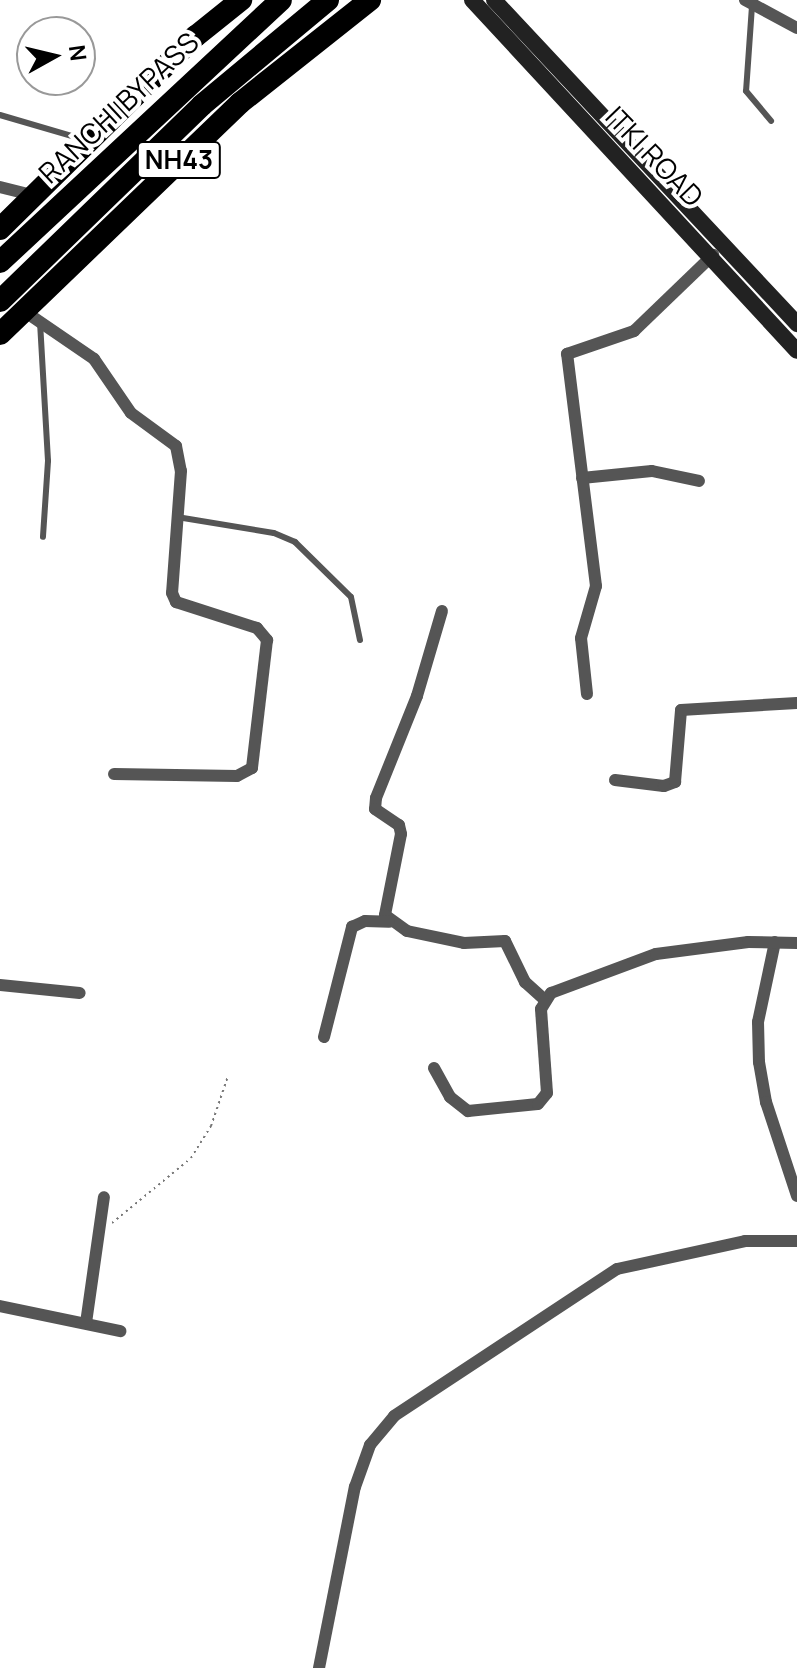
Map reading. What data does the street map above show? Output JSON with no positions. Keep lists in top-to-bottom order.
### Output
{
  "streets": {
    "highway": ["RANCHI BYPASS", "NH43"],
    "main road": ["ITKI ROAD"]
  },
  "north": "right"
}
